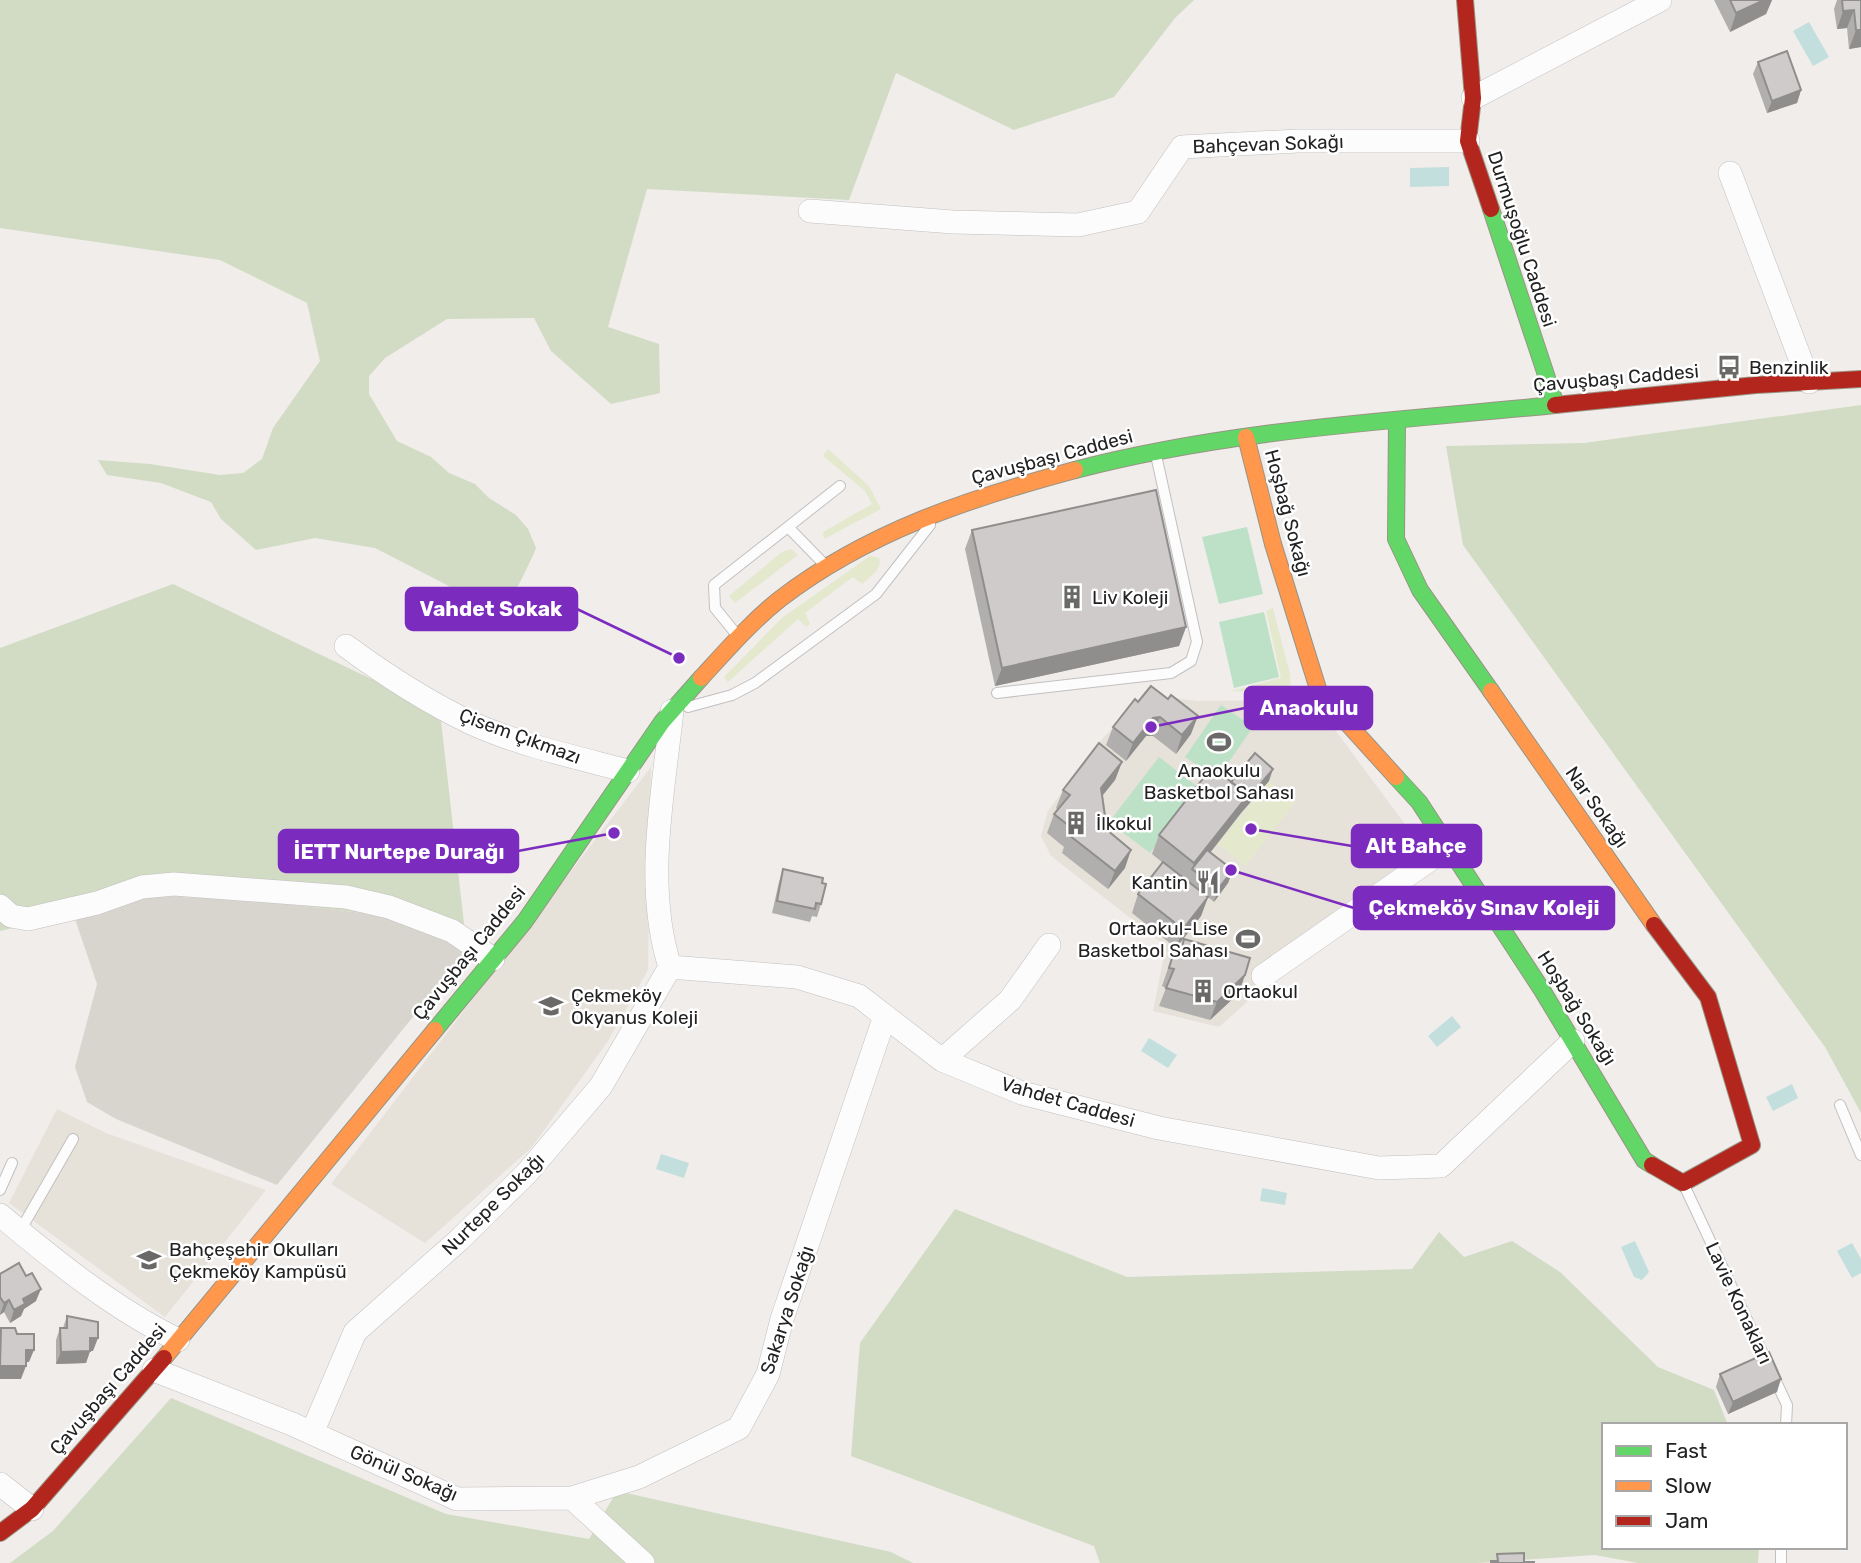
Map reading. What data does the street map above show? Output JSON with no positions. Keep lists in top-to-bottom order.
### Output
{
  "streets": {
    "main road": [
      "Durmuşoğlu Caddesi",
      "Çavuşbaşı Caddesi",
      "Hoşbağ Sokağı",
      "Nar Sokağı"
    ],
    "street": [
      "Bahçevan Sokağı",
      "Çisem Çıkmazı",
      "Vahdet Caddesi",
      "Nurtepe Sokağı",
      "Sakarya Sokağı",
      "Gönül Sokağı"
    ],
    "lane": ["Lavie Konakları"]
  },
  "crossings": [
    ["Bahçevan Sokağı", "Durmuşoğlu Caddesi"],
    ["Durmuşoğlu Caddesi", "Çavuşbaşı Caddesi"],
    ["Çavuşbaşı Caddesi", "Hoşbağ Sokağı"],
    ["Çavuşbaşı Caddesi", "Çisem Çıkmazı"],
    ["Çavuşbaşı Caddesi", "Nar Sokağı"],
    ["Çavuşbaşı Caddesi", "Gönül Sokağı"],
    ["Hoşbağ Sokağı", "Nar Sokağı"],
    ["Hoşbağ Sokağı", "Vahdet Caddesi"],
    ["Hoşbağ Sokağı", "Lavie Konakları"],
    ["Nar Sokağı", "Lavie Konakları"],
    ["Vahdet Caddesi", "Nurtepe Sokağı"],
    ["Vahdet Caddesi", "Sakarya Sokağı"],
    ["Nurtepe Sokağı", "Gönül Sokağı"],
    ["Sakarya Sokağı", "Gönül Sokağı"]
  ],
  "places": {
    "bus stop": ["Benzinlik"],
    "building": ["Liv Koleji", "İlkokul", "Ortaokul"],
    "other": [
      "Vahdet Sokak",
      "Anaokulu",
      "Alt Bahçe",
      "İETT Nurtepe Durağı",
      "Çekmeköy Sınav Koleji"
    ],
    "sports": ["Anaokulu Basketbol Sahası", "Ortaokul-Lise Basketbol Sahası"],
    "restaurant": ["Kantin"],
    "school or university": ["Çekmeköy Okyanus Koleji", "Bahçeşehir Okulları Çekmeköy Kampüsü"]
  },
  "legend": ["Fast", "Slow", "Jam"]
}
